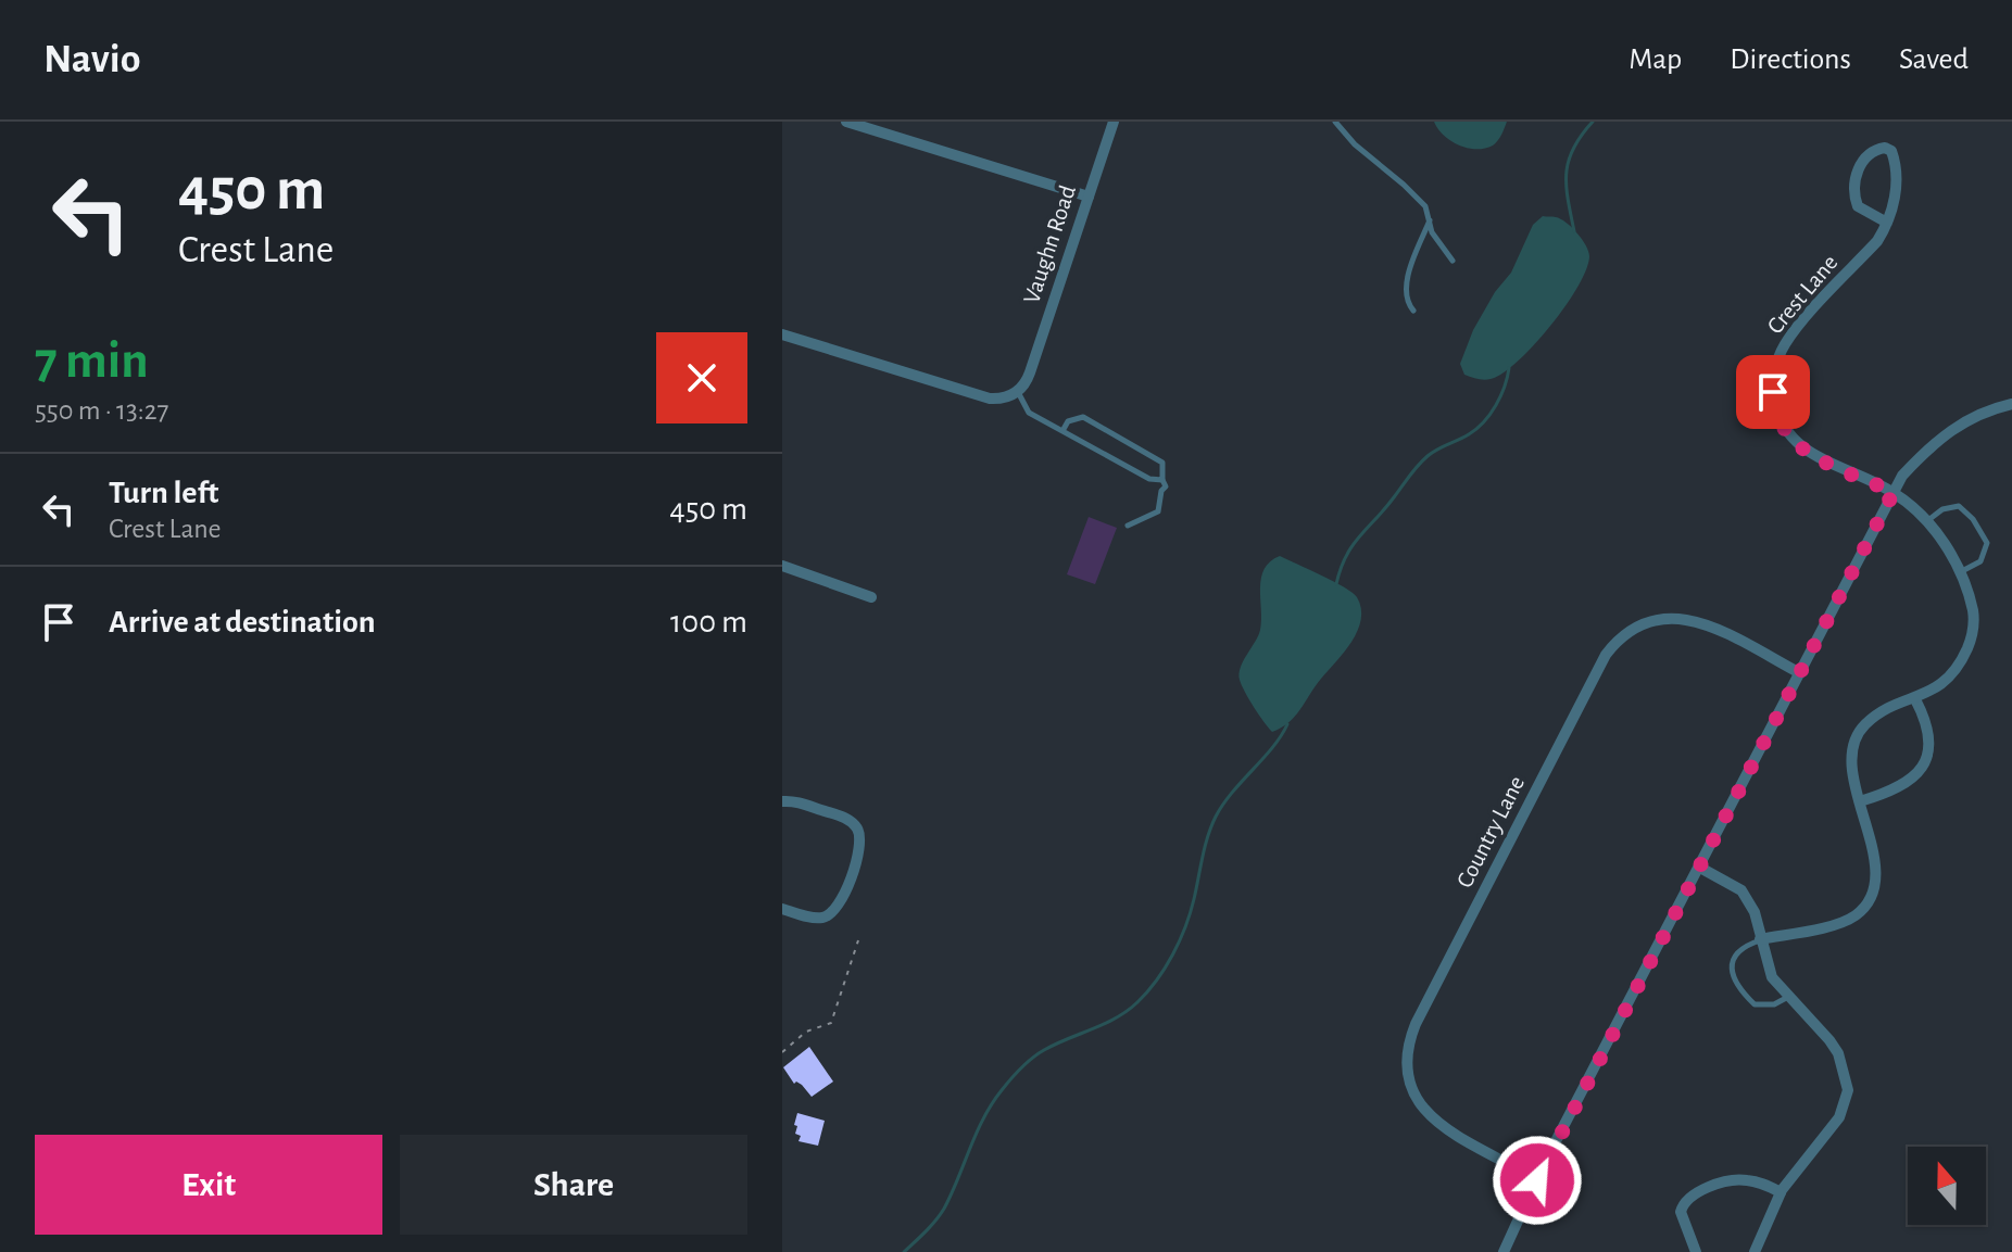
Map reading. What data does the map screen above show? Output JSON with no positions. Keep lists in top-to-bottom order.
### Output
{
  "streets": {
    "street": ["Vaughn Road", "Crest Lane", "Country Lane"]
  },
  "north": "top",
  "page": {
    "header": "Navio",
    "nav": ["Map", "Directions", "Saved"],
    "turn": ["450 m", "Crest Lane"],
    "heading": ["7 min", "550 m · 13:27"],
    "list": [
      {
        "name": "Turn left",
        "note": "Crest Lane",
        "value": "450 m"
      },
      {
        "name": "Arrive at destination",
        "value": "100 m"
      }
    ],
    "buttons": ["Exit", "Share"]
  }
}
